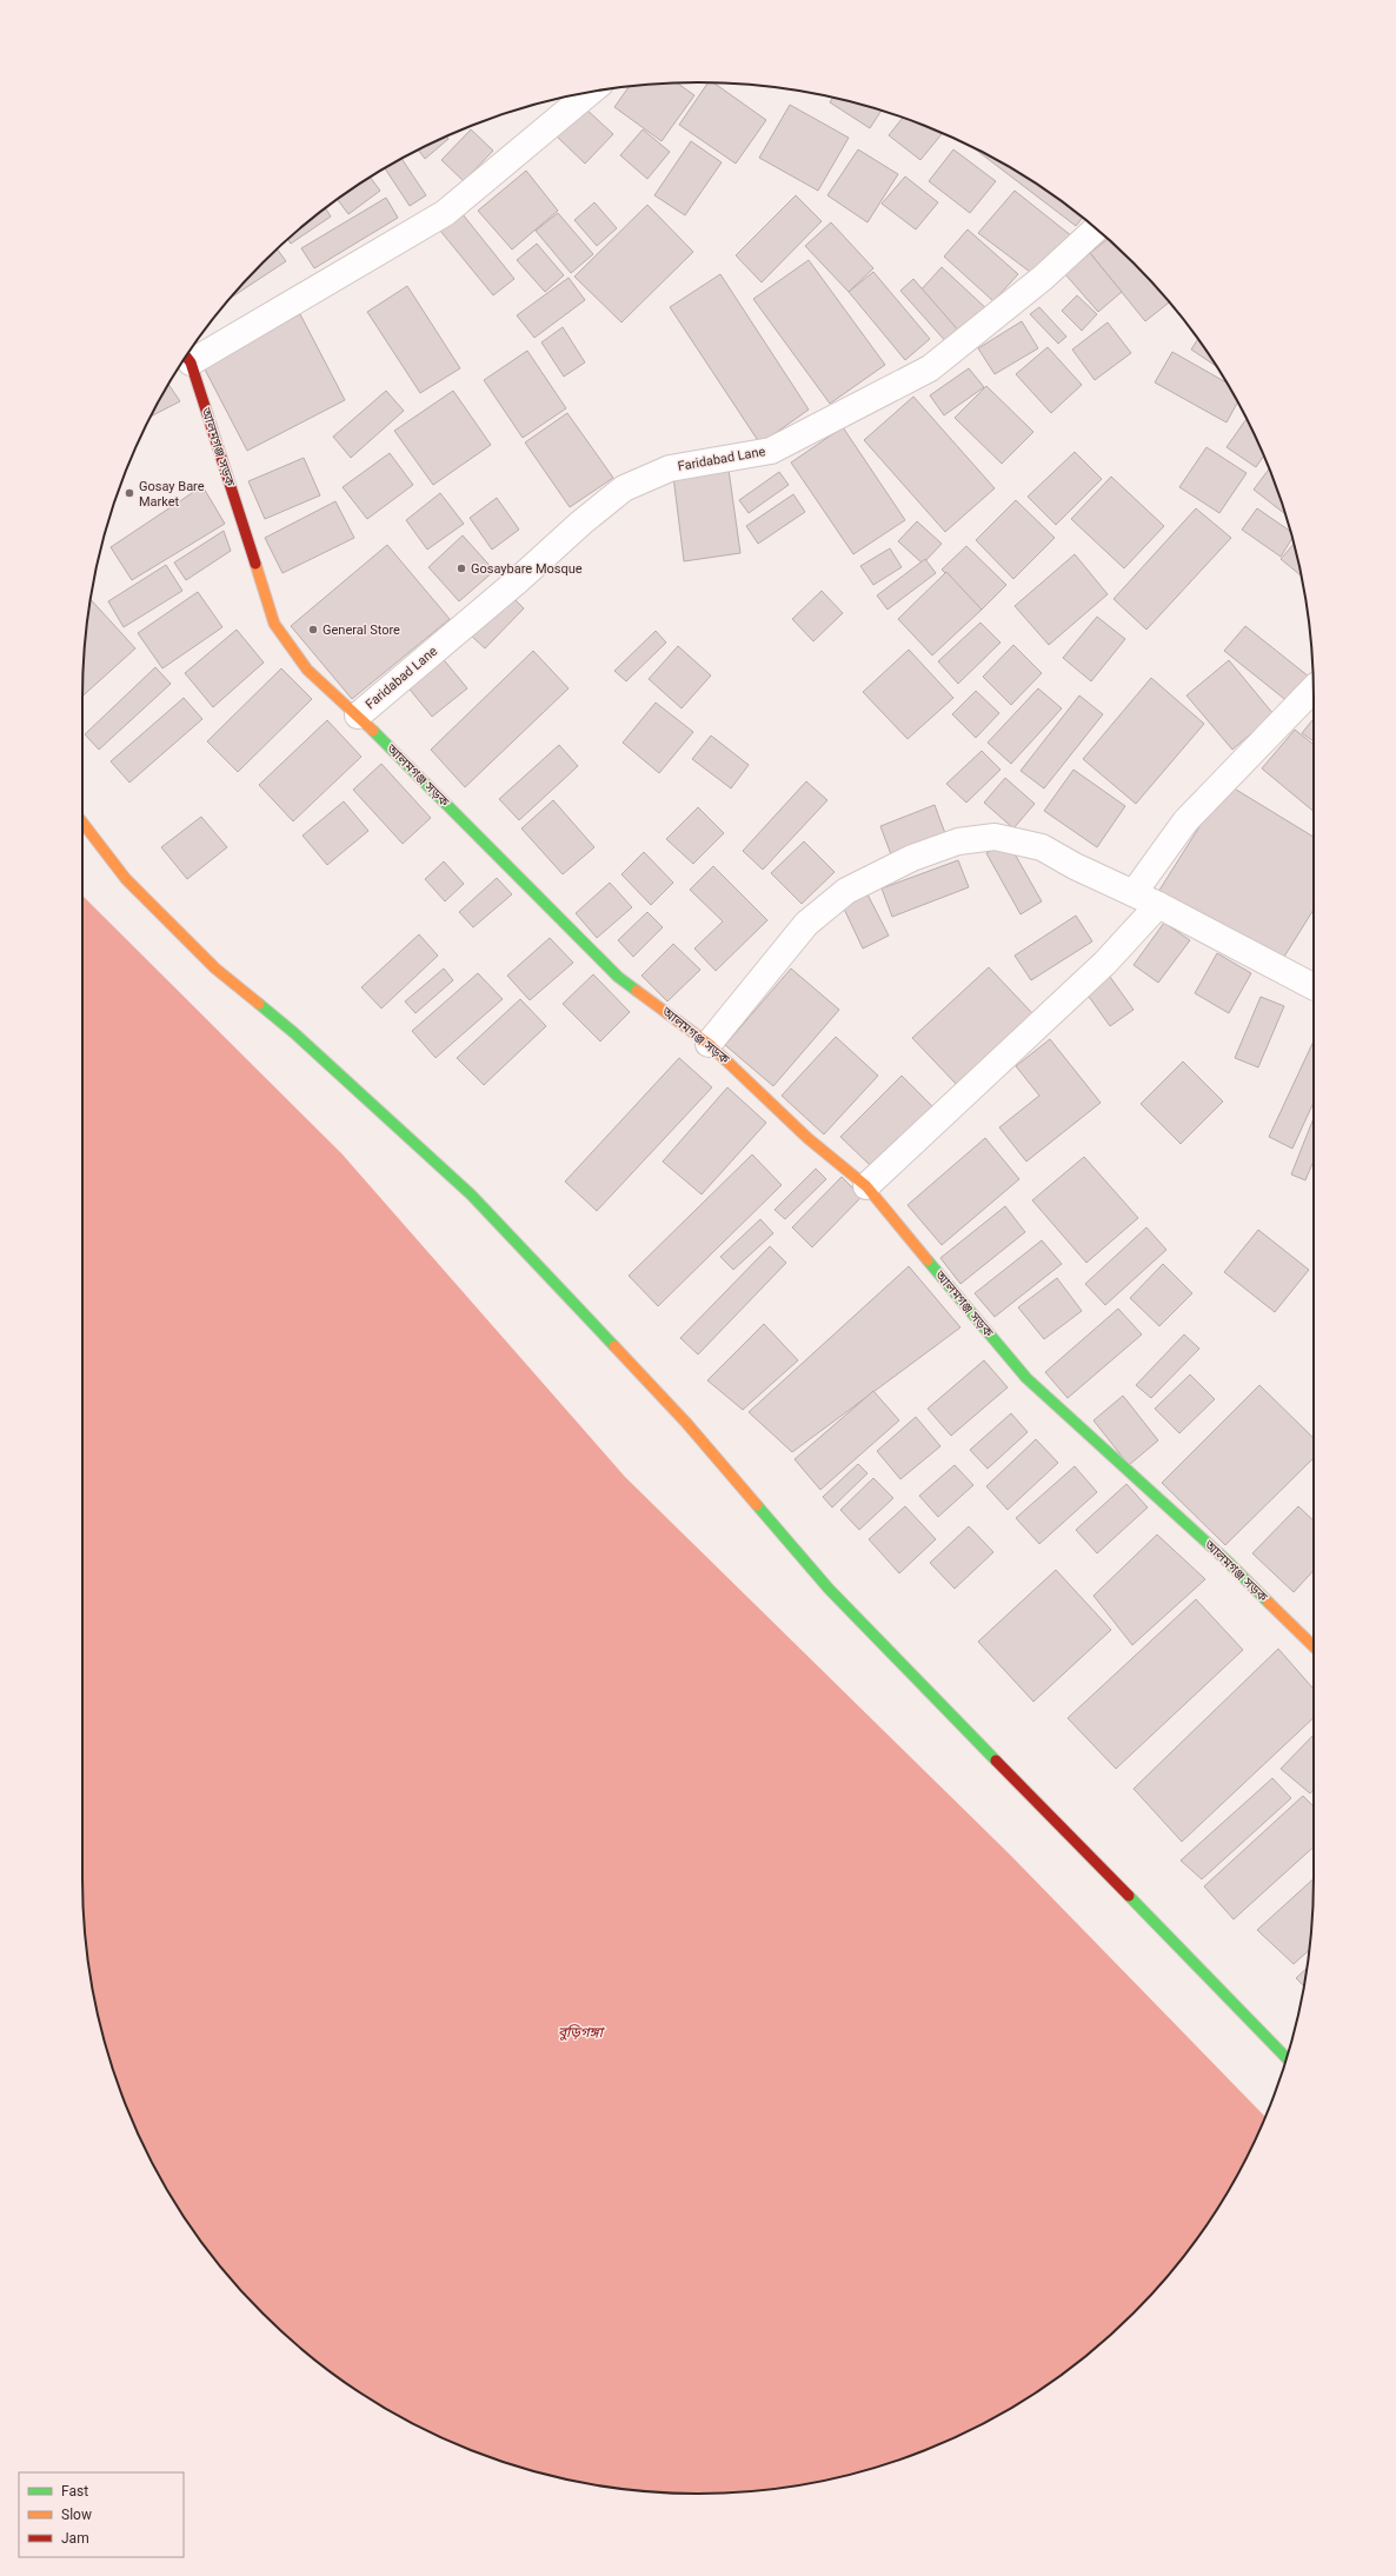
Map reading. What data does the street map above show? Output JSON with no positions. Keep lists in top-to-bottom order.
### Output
{
  "streets": {
    "street": ["আলমগঞ্জ সড়ক", "Faridabad Lane"]
  },
  "crossings": [
    ["আলমগঞ্জ সড়ক", "Faridabad Lane"]
  ],
  "water": ["বুড়িগঙ্গা"],
  "places": ["Gosay Bare Market", "Gosaybare Mosque", "General Store"],
  "legend": ["Fast", "Slow", "Jam"]
}
